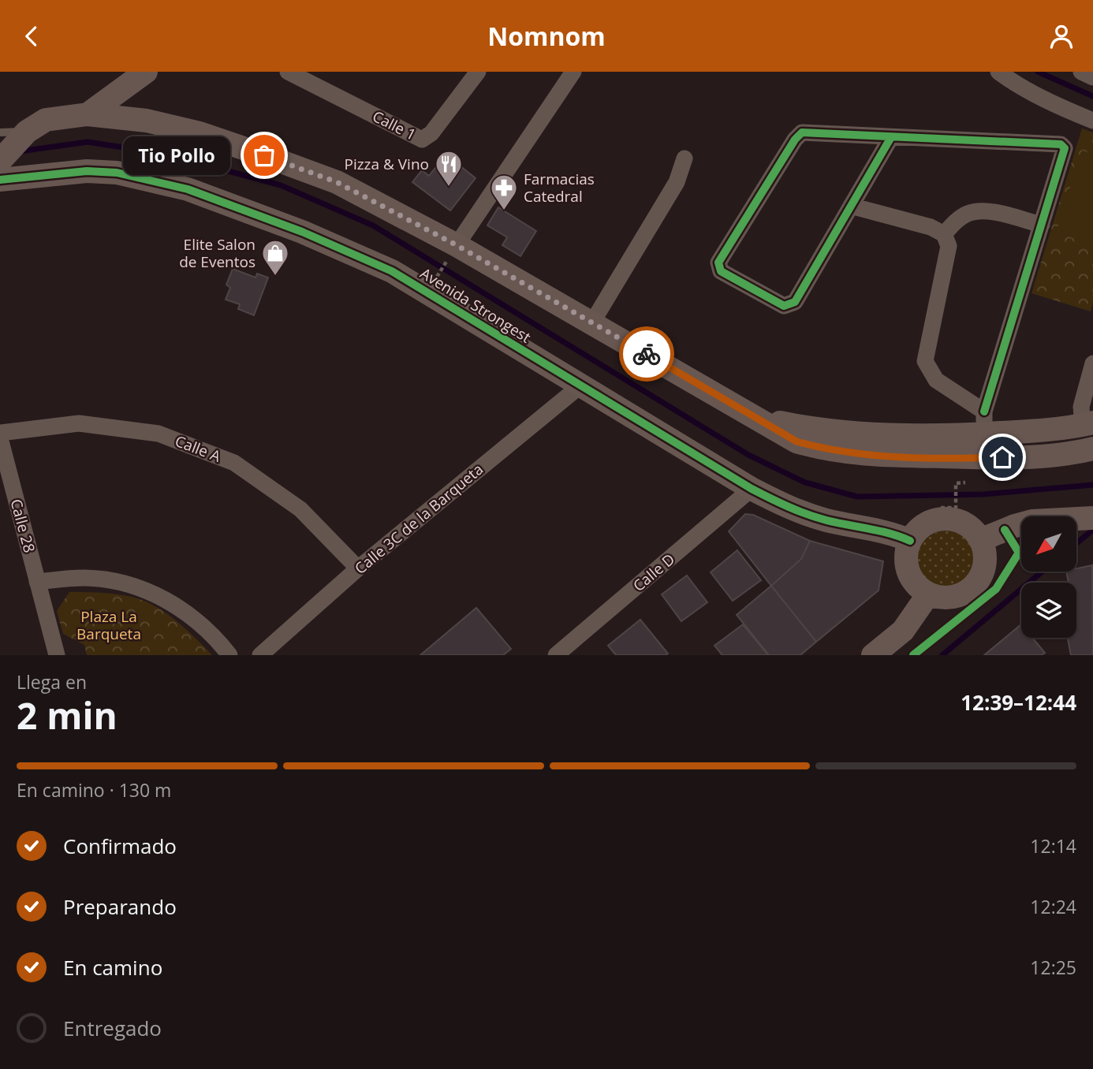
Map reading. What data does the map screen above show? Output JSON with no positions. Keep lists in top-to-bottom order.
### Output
{
  "streets": {
    "main road": ["Avenida Strongest"],
    "street": [
      "Calle 1",
      "Calle A",
      "Calle 3C de la Barqueta",
      "Calle 28",
      "Calle D"
    ]
  },
  "crossings": [
    ["Avenida Strongest", "Calle 3C de la Barqueta"],
    ["Avenida Strongest", "Calle D"],
    ["Calle A", "Calle 3C de la Barqueta"]
  ],
  "parks": ["Plaza La Barqueta"],
  "places": {
    "other": ["Tio Pollo"],
    "restaurant": ["Pizza & Vino"],
    "pharmacy": ["Farmacias Catedral"],
    "shop": ["Elite Salon de Eventos"]
  },
  "north": "bottom left",
  "page": {
    "header": "Nomnom",
    "bubble": "Tio Pollo",
    "heading": ["2 min", "Llega en", "12:39–12:44"],
    "bar": "En camino · 130 m",
    "list": [
      ["Confirmado", "12:14"],
      ["Preparando", "12:24"],
      ["En camino", "12:25"],
      "Entregado"
    ]
  }
}
